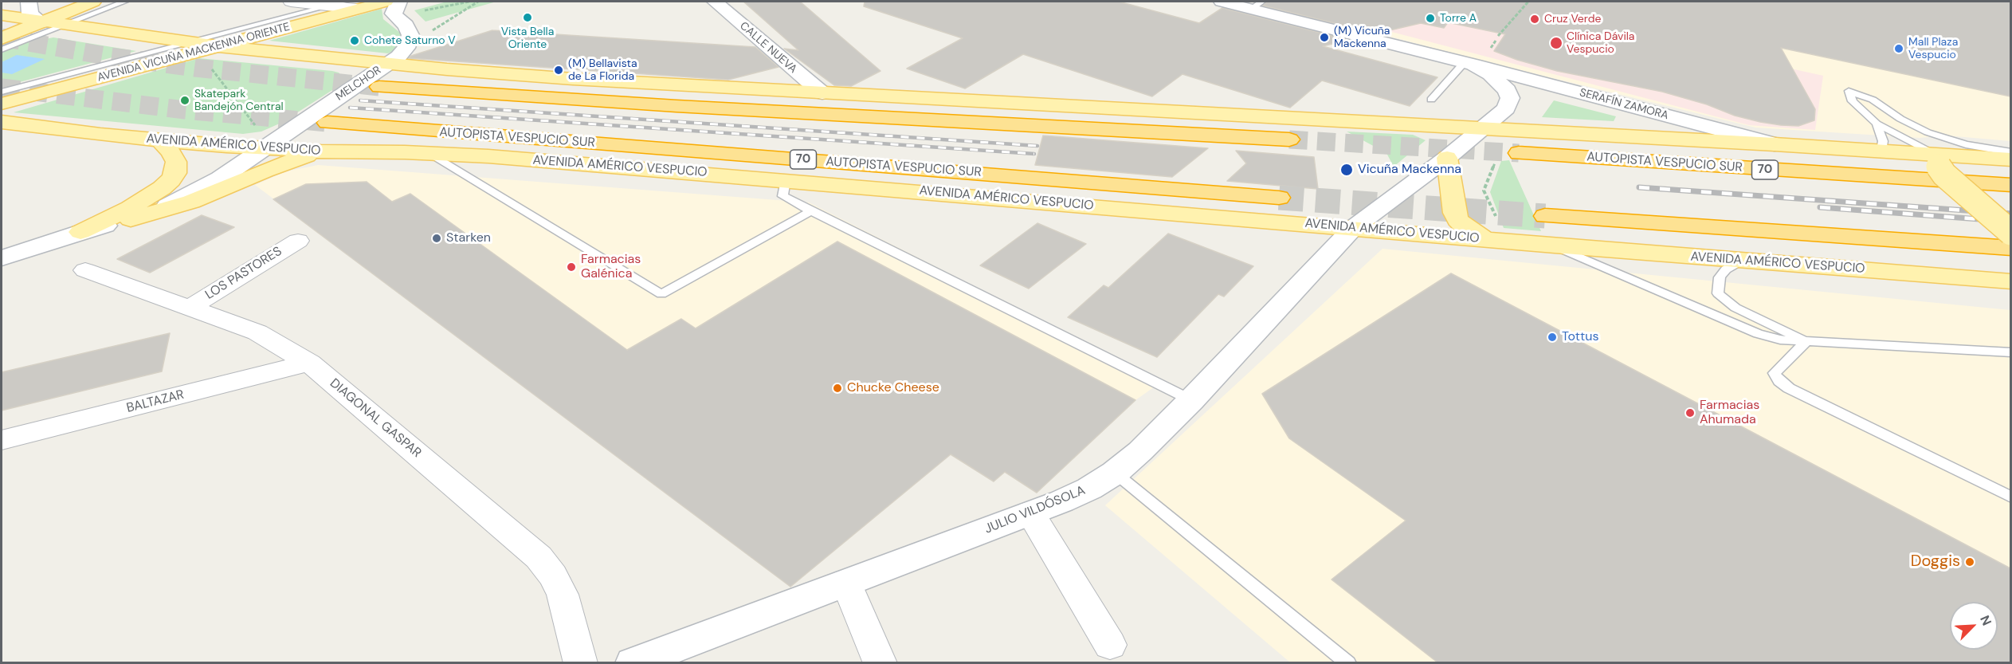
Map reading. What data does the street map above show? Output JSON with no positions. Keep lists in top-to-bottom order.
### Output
{
  "streets": {
    "highway": ["AUTOPISTA VESPUCIO SUR", "70"],
    "main road": ["AVENIDA VICUÑA MACKENNA ORIENTE", "AVENIDA AMÉRICO VESPUCIO"],
    "street": [
      "CALLE NUEVA",
      "MELCHOR",
      "SERAFÍN ZAMORA",
      "LOS PASTORES",
      "BALTAZAR",
      "DIAGONAL GASPAR",
      "JULIO VILDÓSOLA"
    ]
  },
  "crossings": [
    ["MELCHOR", "AVENIDA AMÉRICO VESPUCIO"],
    ["SERAFÍN ZAMORA", "AVENIDA AMÉRICO VESPUCIO"],
    ["SERAFÍN ZAMORA", "JULIO VILDÓSOLA"],
    ["AVENIDA AMÉRICO VESPUCIO", "JULIO VILDÓSOLA"],
    ["LOS PASTORES", "DIAGONAL GASPAR"],
    ["BALTAZAR", "DIAGONAL GASPAR"]
  ],
  "places": [
    "Vista Bella Oriente",
    "Torre A",
    "Cruz Verde",
    "(M) Vicuña Mackenna",
    "Cohete Saturno V",
    "Clínica Dávila Vespucio",
    "Mall Plaza Vespucio",
    "(M) Bellavista de La Florida",
    "Skatepark Bandejón Central",
    "Vicuña Mackenna",
    "Starken",
    "Farmacias Galénica",
    "Tottus",
    "Chucke Cheese",
    "Farmacias Ahumada",
    "Doggis"
  ],
  "north": "top right"
}
